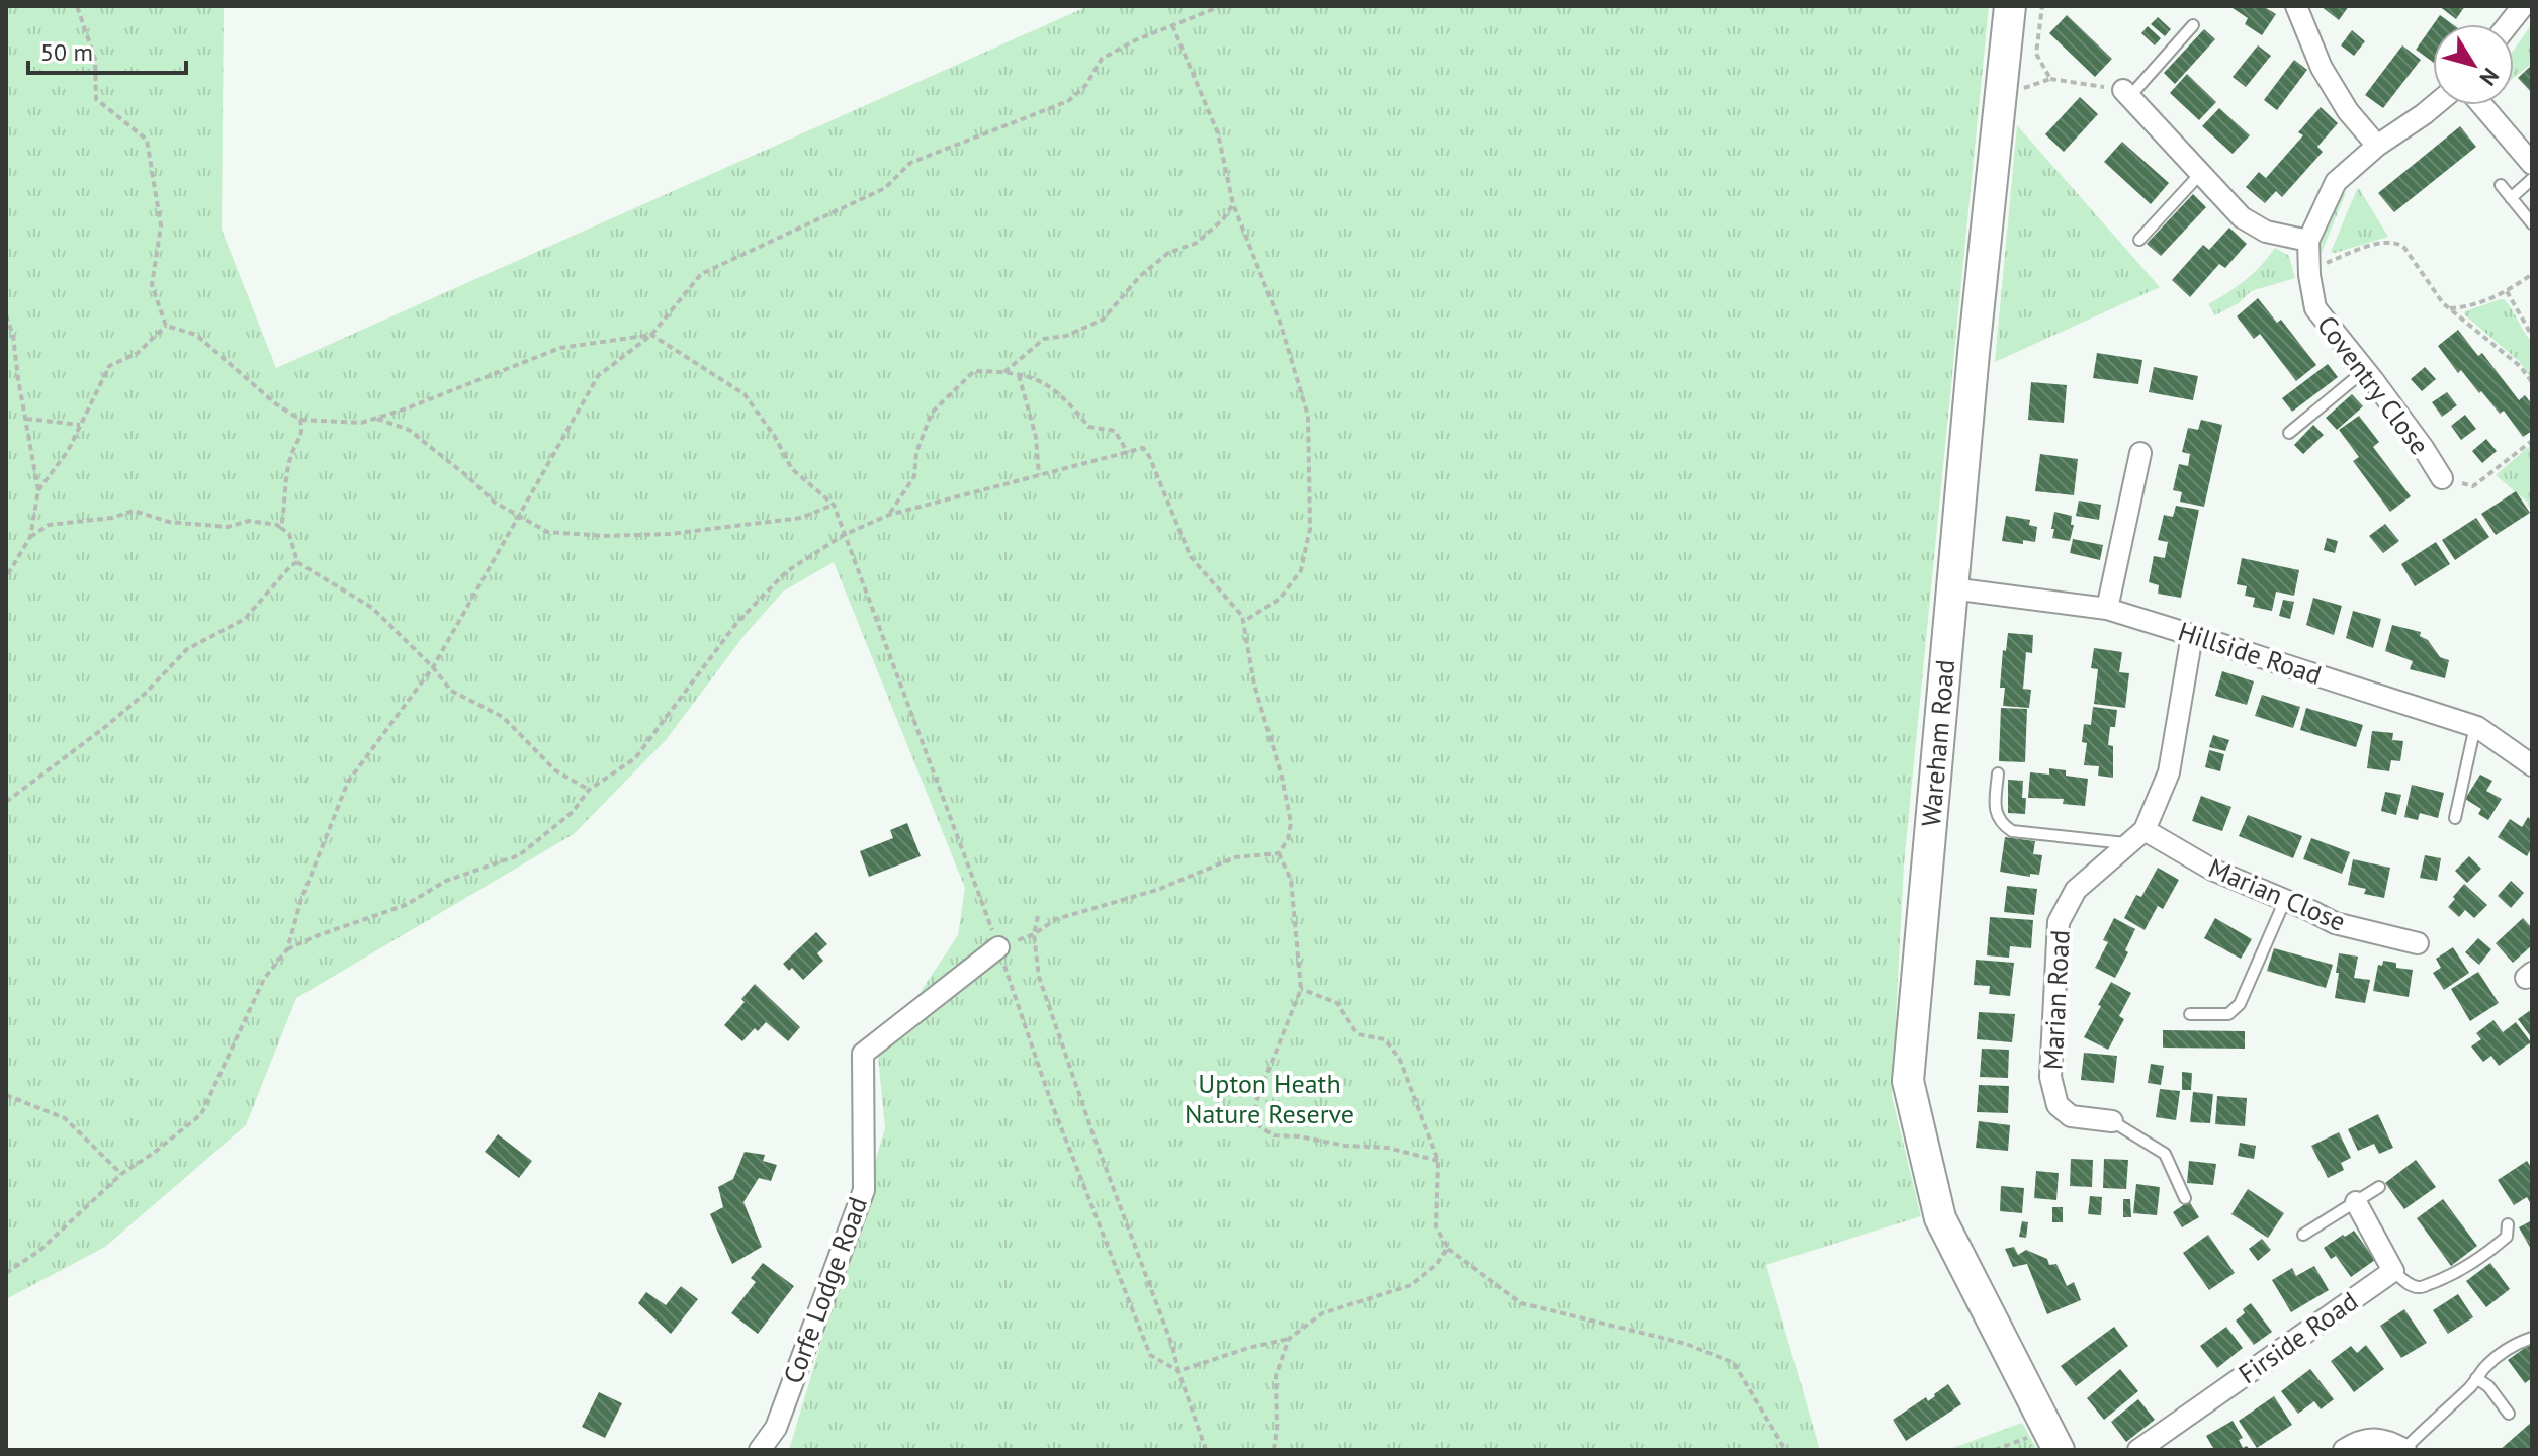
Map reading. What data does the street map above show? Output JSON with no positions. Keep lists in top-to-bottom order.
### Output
{
  "streets": {
    "street": [
      "Coventry Close",
      "Hillside Road",
      "Wareham Road",
      "Marian Close",
      "Marian Road",
      "Corfe Lodge Road",
      "Firside Road"
    ]
  },
  "crossings": [
    ["Hillside Road", "Wareham Road"],
    ["Hillside Road", "Marian Road"],
    ["Marian Close", "Marian Road"]
  ],
  "parks": ["Upton Heath Nature Reserve"],
  "scale_bar": "50 m",
  "north": "bottom right"
}
